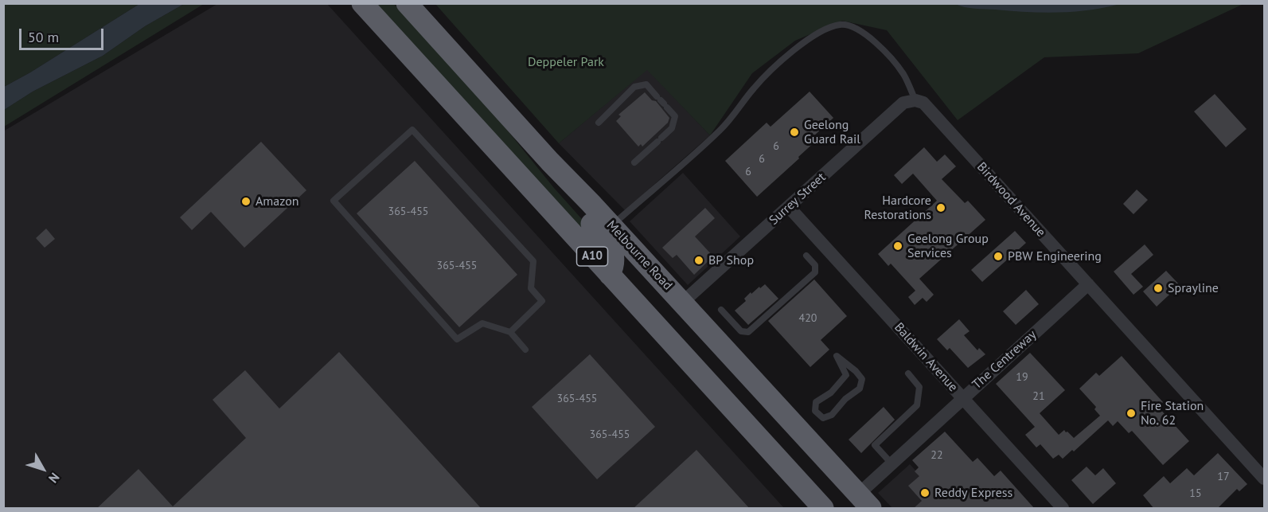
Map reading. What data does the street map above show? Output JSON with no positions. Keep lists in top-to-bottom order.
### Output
{
  "streets": {
    "highway": ["Melbourne Road", "A10"],
    "street": [
      "Surrey Street",
      "Birdwood Avenue",
      "Baldwin Avenue",
      "The Centreway"
    ]
  },
  "crossings": [
    ["Surrey Street", "Birdwood Avenue"],
    ["Surrey Street", "Melbourne Road"],
    ["Surrey Street", "Baldwin Avenue"],
    ["Birdwood Avenue", "Melbourne Road"],
    ["Birdwood Avenue", "The Centreway"],
    ["Melbourne Road", "The Centreway"],
    ["Baldwin Avenue", "The Centreway"]
  ],
  "parks": ["Deppeler Park"],
  "places": [
    "Geelong Guard Rail",
    "Amazon",
    "Hardcore Restorations",
    "Geelong Group Services",
    "PBW Engineering",
    "BP Shop",
    "Sprayline",
    "Fire Station No. 62",
    "Reddy Express"
  ],
  "house_numbers": [
    "6",
    "6",
    "6",
    "365-455",
    "365-455",
    "420",
    "19",
    "21",
    "365-455",
    "365-455",
    "22",
    "17",
    "15"
  ],
  "scale_bar": "50 m",
  "north": "bottom right"
}
